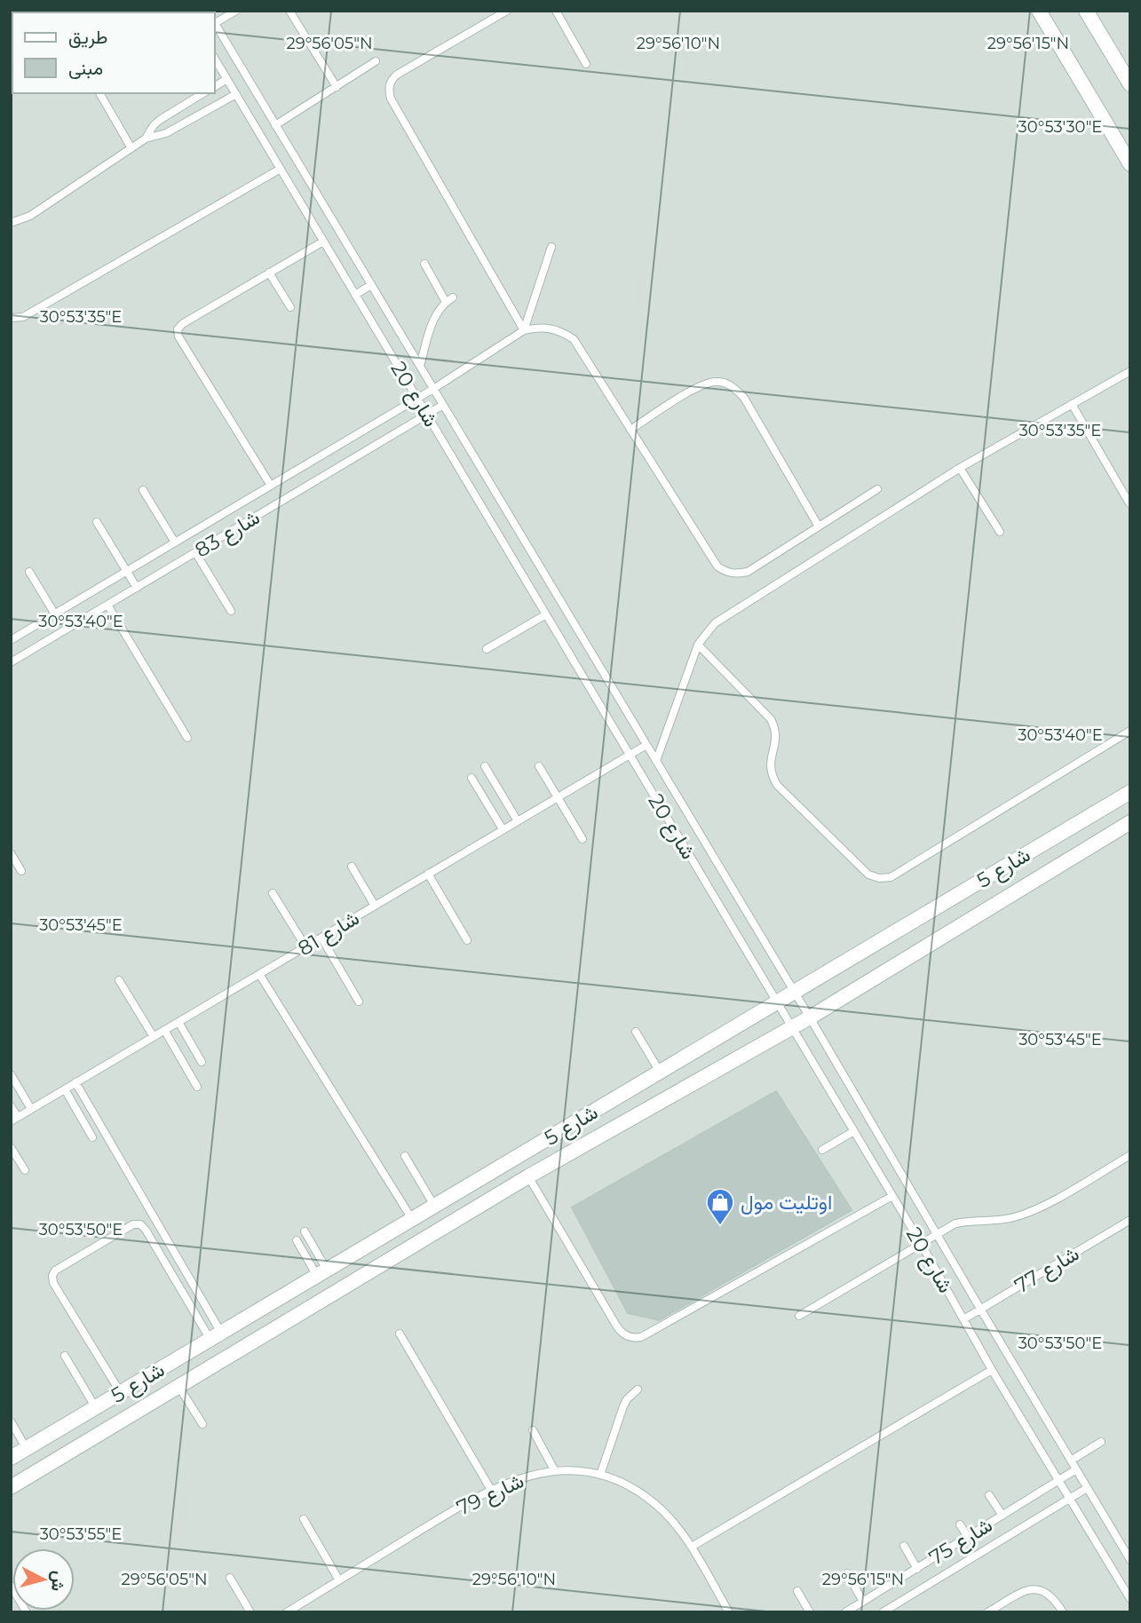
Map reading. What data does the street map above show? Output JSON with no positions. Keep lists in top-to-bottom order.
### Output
{
  "streets": {
    "street": ["شارع 5"],
    "lane": [
      "شارع 20",
      "شارع 83",
      "شارع 81",
      "شارع 77",
      "شارع 79",
      "شارع 75"
    ]
  },
  "crossings": [
    ["شارع 20", "شارع 83"],
    ["شارع 20", "شارع 5"],
    ["شارع 20", "شارع 81"],
    ["شارع 20", "شارع 77"],
    ["شارع 20", "شارع 75"]
  ],
  "places": {
    "shop": ["اوتليت مول"]
  },
  "legend": ["طريق", "مبنى"],
  "north": "right",
  "coordinates": [
    "29°56'05\"N",
    "29°56'10\"N",
    "29°56'15\"N",
    "30°53'30\"E",
    "30°53'35\"E",
    "30°53'40\"E",
    "30°53'45\"E",
    "30°53'50\"E",
    "30°53'55\"E"
  ]
}
